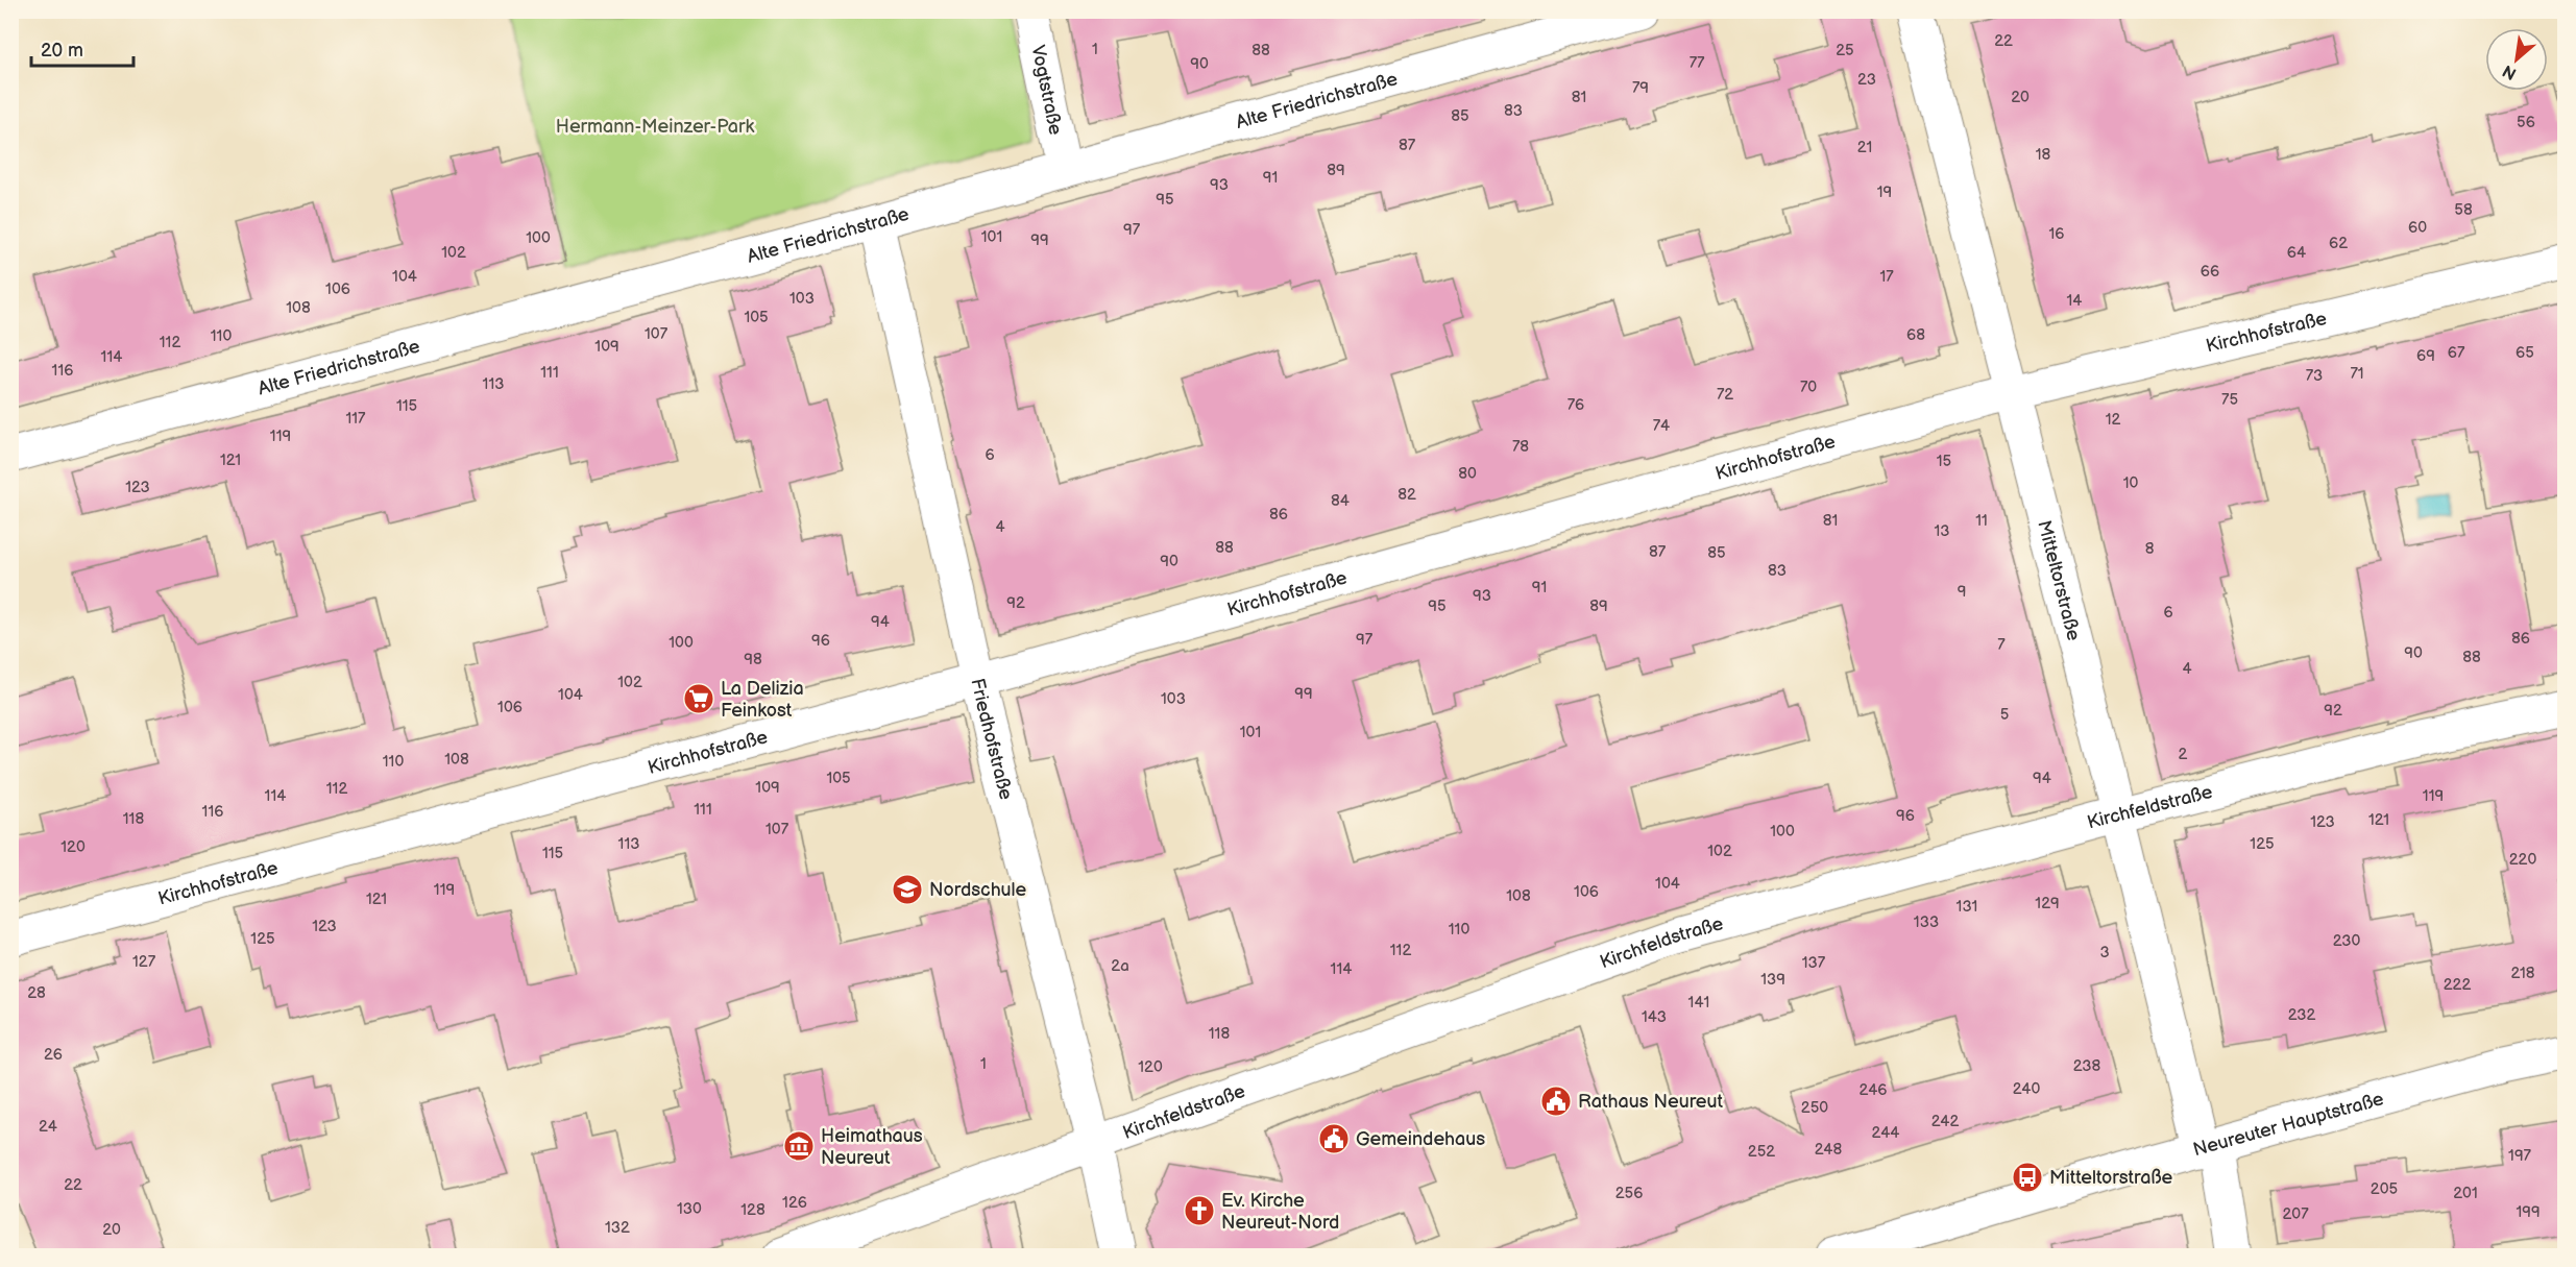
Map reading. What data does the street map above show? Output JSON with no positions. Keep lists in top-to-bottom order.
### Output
{
  "streets": {
    "street": [
      "Vogtstraße",
      "Alte Friedrichstraße",
      "Kirchhofstraße",
      "Mitteltorstraße",
      "Friedhofstraße",
      "Kirchfeldstraße",
      "Neureuter Hauptstraße"
    ]
  },
  "crossings": [
    ["Vogtstraße", "Alte Friedrichstraße"],
    ["Alte Friedrichstraße", "Friedhofstraße"],
    ["Kirchhofstraße", "Mitteltorstraße"],
    ["Kirchhofstraße", "Friedhofstraße"],
    ["Mitteltorstraße", "Kirchfeldstraße"],
    ["Mitteltorstraße", "Neureuter Hauptstraße"],
    ["Friedhofstraße", "Kirchfeldstraße"]
  ],
  "parks": ["Hermann-Meinzer-Park"],
  "places": {
    "supermarket": ["La Delizia Feinkost"],
    "school or university": ["Nordschule"],
    "public building": ["Rathaus Neureut", "Gemeindehaus"],
    "museum": ["Heimathaus Neureut"],
    "bus stop": ["Mitteltorstraße"],
    "church": ["Ev. Kirche Neureut-Nord"]
  },
  "house_numbers": [
    "22",
    "1",
    "88",
    "25",
    "77",
    "90",
    "23",
    "79",
    "81",
    "20",
    "83",
    "85",
    "56",
    "87",
    "21",
    "18",
    "89",
    "91",
    "93",
    "19",
    "95",
    "58",
    "60",
    "97",
    "16",
    "101",
    "100",
    "99",
    "62",
    "102",
    "64",
    "66",
    "104",
    "17",
    "106",
    "103",
    "14",
    "108",
    "105",
    "107",
    "68",
    "110",
    "112",
    "109",
    "67",
    "65",
    "69",
    "114",
    "116",
    "111",
    "71",
    "73",
    "113",
    "70",
    "72",
    "75",
    "76",
    "115",
    "117",
    "12",
    "74",
    "119",
    "78",
    "6",
    "121",
    "15",
    "80",
    "10",
    "123",
    "82",
    "84",
    "86",
    "81",
    "11",
    "4",
    "13",
    "88",
    "8",
    "87",
    "85",
    "90",
    "83",
    "91",
    "9",
    "93",
    "92",
    "95",
    "89",
    "6",
    "94",
    "86",
    "97",
    "96",
    "100",
    "7",
    "90",
    "88",
    "98",
    "4",
    "102",
    "99",
    "104",
    "103",
    "106",
    "92",
    "5",
    "101",
    "2",
    "108",
    "110",
    "105",
    "94",
    "109",
    "112",
    "114",
    "119",
    "111",
    "116",
    "96",
    "118",
    "121",
    "123",
    "107",
    "100",
    "113",
    "125",
    "120",
    "102",
    "115",
    "220",
    "104",
    "119",
    "106",
    "108",
    "121",
    "129",
    "131",
    "133",
    "123",
    "110",
    "125",
    "230",
    "112",
    "3",
    "127",
    "137",
    "2a",
    "114",
    "218",
    "139",
    "222",
    "28",
    "141",
    "232",
    "143",
    "118",
    "26",
    "1",
    "238",
    "120",
    "240",
    "246",
    "250",
    "242",
    "24",
    "244",
    "248",
    "252",
    "197",
    "22",
    "205",
    "256",
    "201",
    "126",
    "130",
    "128",
    "199",
    "207",
    "132",
    "20"
  ],
  "scale_bar": "20 m",
  "north": "bottom left"
}
